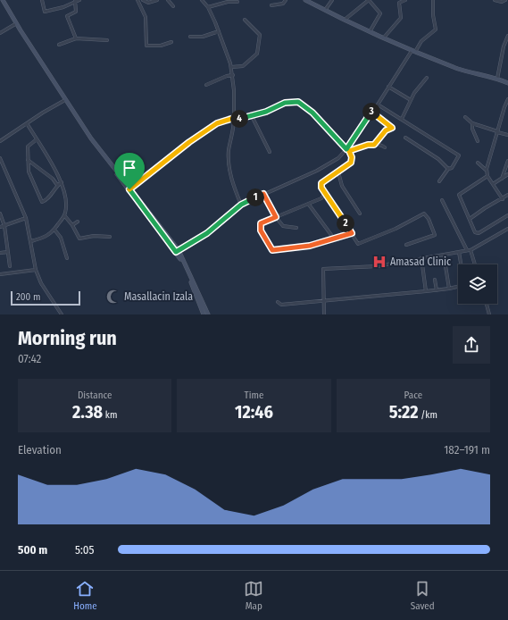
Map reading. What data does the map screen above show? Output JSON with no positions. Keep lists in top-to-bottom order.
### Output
{
  "places": {
    "hospital": ["Amasad Clinic"],
    "mosque": ["Masallacin Izala"]
  },
  "scale_bar": "200 m",
  "page": {
    "pins": [
      "3",
      "4",
      "1",
      "2"
    ],
    "scale": "200 m",
    "heading": ["Morning run", "07:42"],
    "stats": [
      ["Distance", "2.38 km"],
      ["Time", "12:46"],
      ["Pace", "5:22 /km"]
    ],
    "chart": ["Elevation", "182–191 m"],
    "list": [
      {
        "name": "500 m",
        "note": "5:05"
      }
    ],
    "tabs": ["Home", "Map", "Saved"]
  }
}
